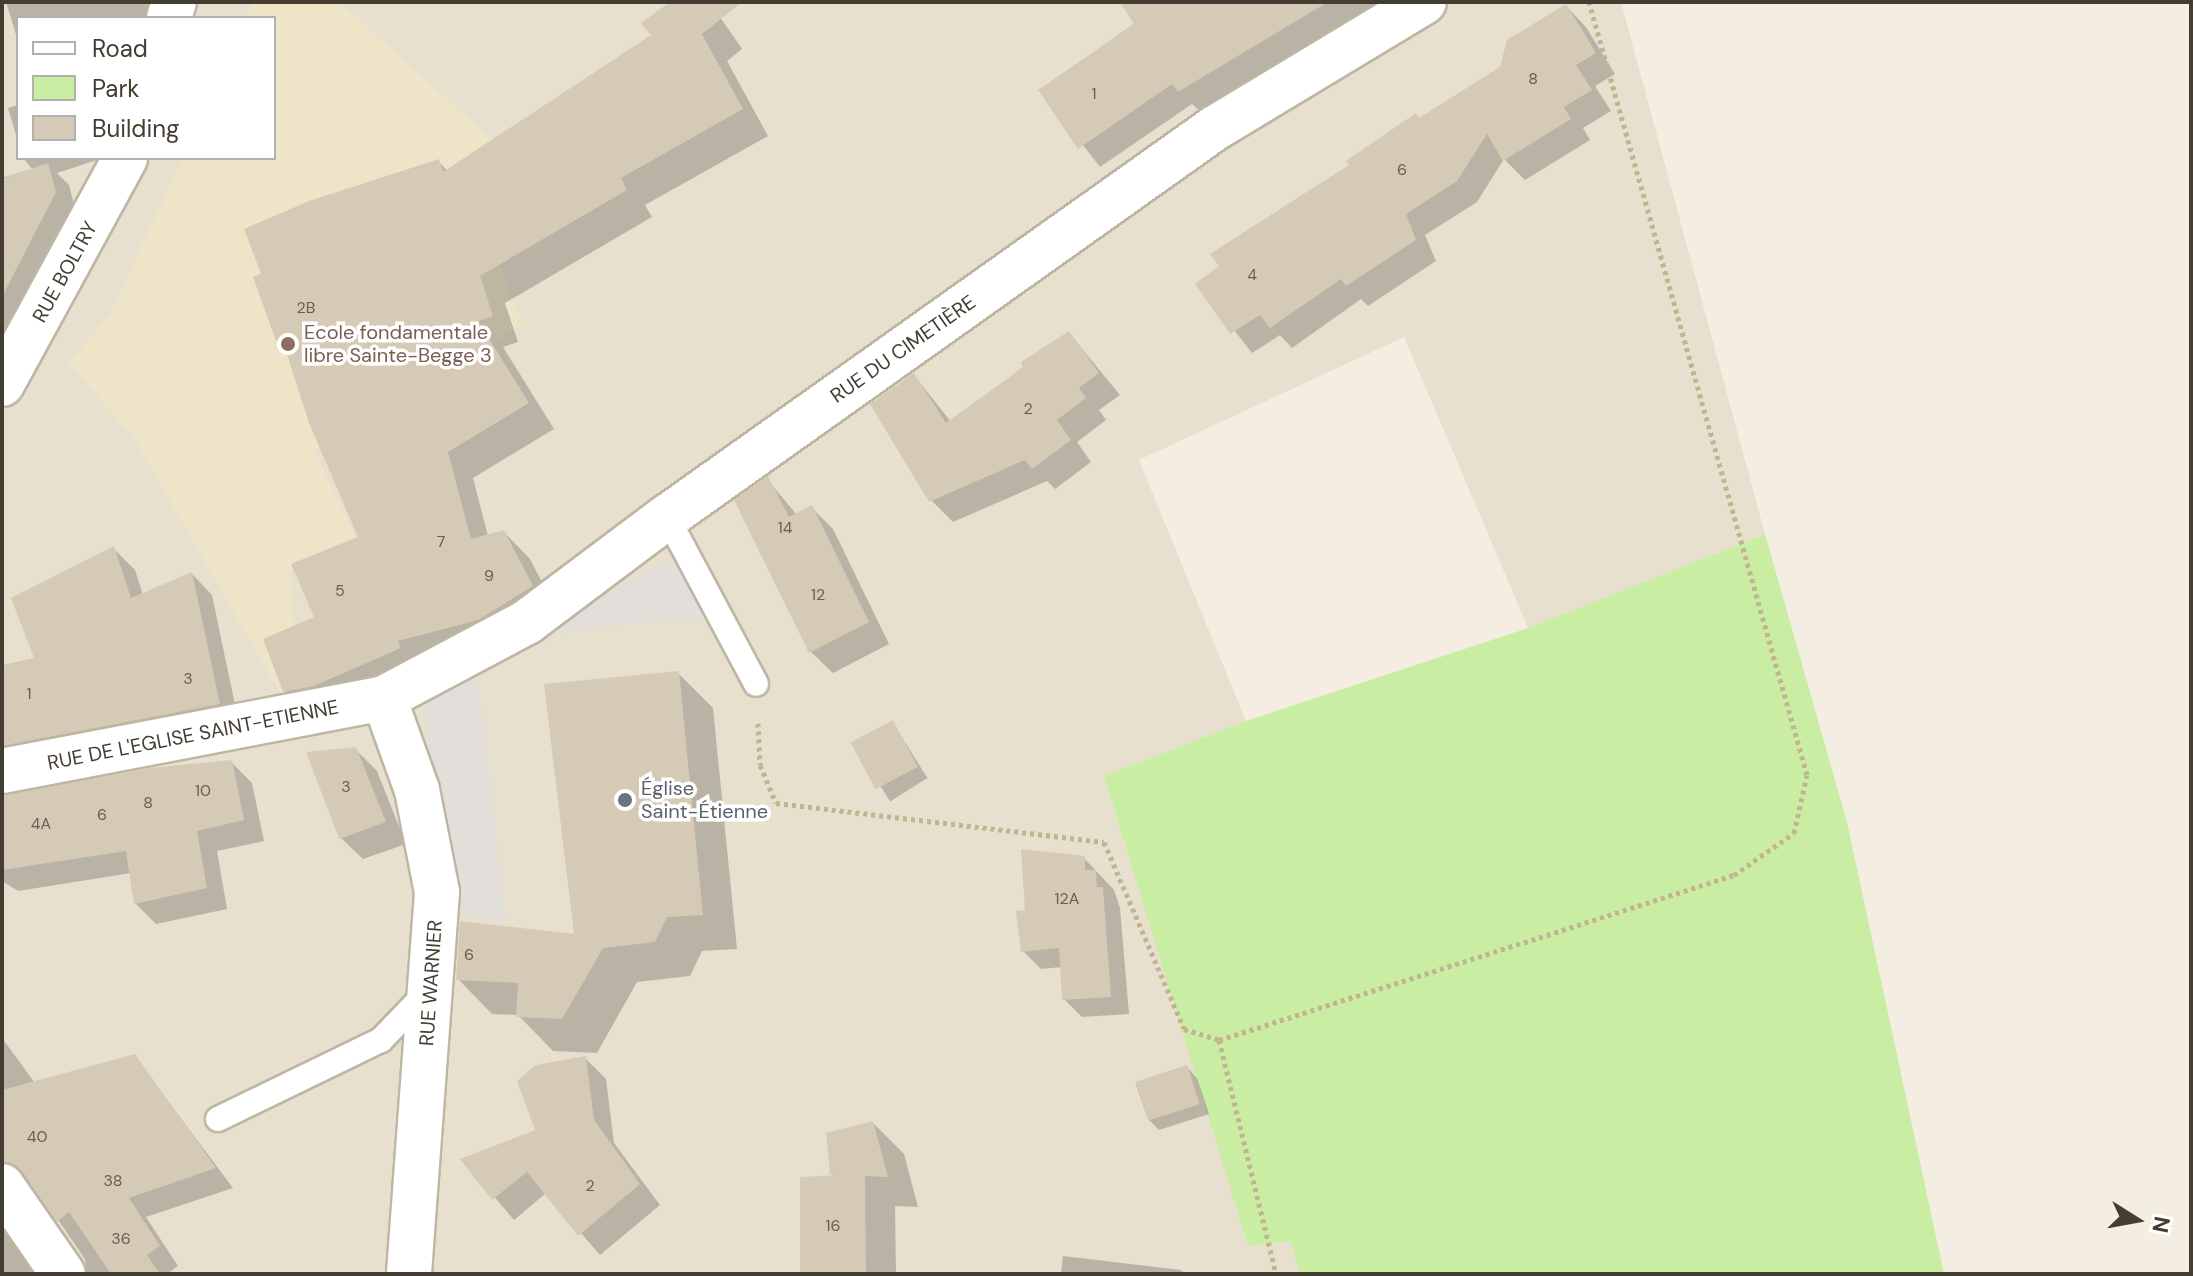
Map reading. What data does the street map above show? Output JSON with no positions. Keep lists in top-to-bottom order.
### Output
{
  "streets": {
    "street": [
      "RUE BOLTRY",
      "RUE DU CIMETIÈRE",
      "RUE DE L'EGLISE SAINT-ETIENNE",
      "RUE WARNIER"
    ]
  },
  "crossings": [
    ["RUE DU CIMETIÈRE", "RUE DE L'EGLISE SAINT-ETIENNE"],
    ["RUE DU CIMETIÈRE", "RUE WARNIER"],
    ["RUE DE L'EGLISE SAINT-ETIENNE", "RUE WARNIER"]
  ],
  "places": ["Ecole fondamentale libre Sainte-Begge 3", "Église Saint-Étienne"],
  "house_numbers": [
    "8",
    "1",
    "6",
    "4",
    "2B",
    "2",
    "14",
    "7",
    "9",
    "5",
    "12",
    "3",
    "1",
    "3",
    "10",
    "8",
    "6",
    "4A",
    "12A",
    "6",
    "40",
    "38",
    "2",
    "16",
    "36"
  ],
  "legend": ["Road", "Park", "Building"],
  "north": "right"
}
